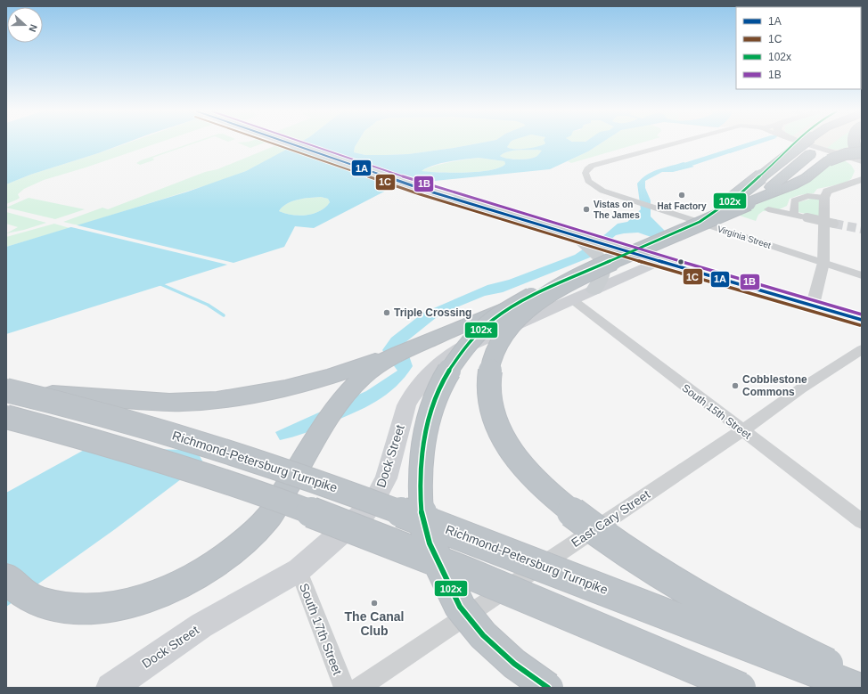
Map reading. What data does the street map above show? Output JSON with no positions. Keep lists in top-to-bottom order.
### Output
{
  "streets": {
    "highway": ["Richmond-Petersburg Turnpike"],
    "main road": ["Dock Street"],
    "street": [
      "Virginia Street",
      "South 15th Street",
      "East Cary Street",
      "South 17th Street"
    ]
  },
  "crossings": [
    ["South 15th Street", "Dock Street"],
    ["South 15th Street", "East Cary Street"],
    ["Dock Street", "South 17th Street"]
  ],
  "places": [
    "Hat Factory",
    "Vistas on The James",
    "Triple Crossing",
    "Cobblestone Commons",
    "The Canal Club"
  ],
  "lines": [
    "transit line 1A",
    "transit line 1C",
    "transit line 102x",
    "transit line 1B"
  ],
  "legend": [
    "1A",
    "1C",
    "102x",
    "1B"
  ],
  "north": "right"
}
